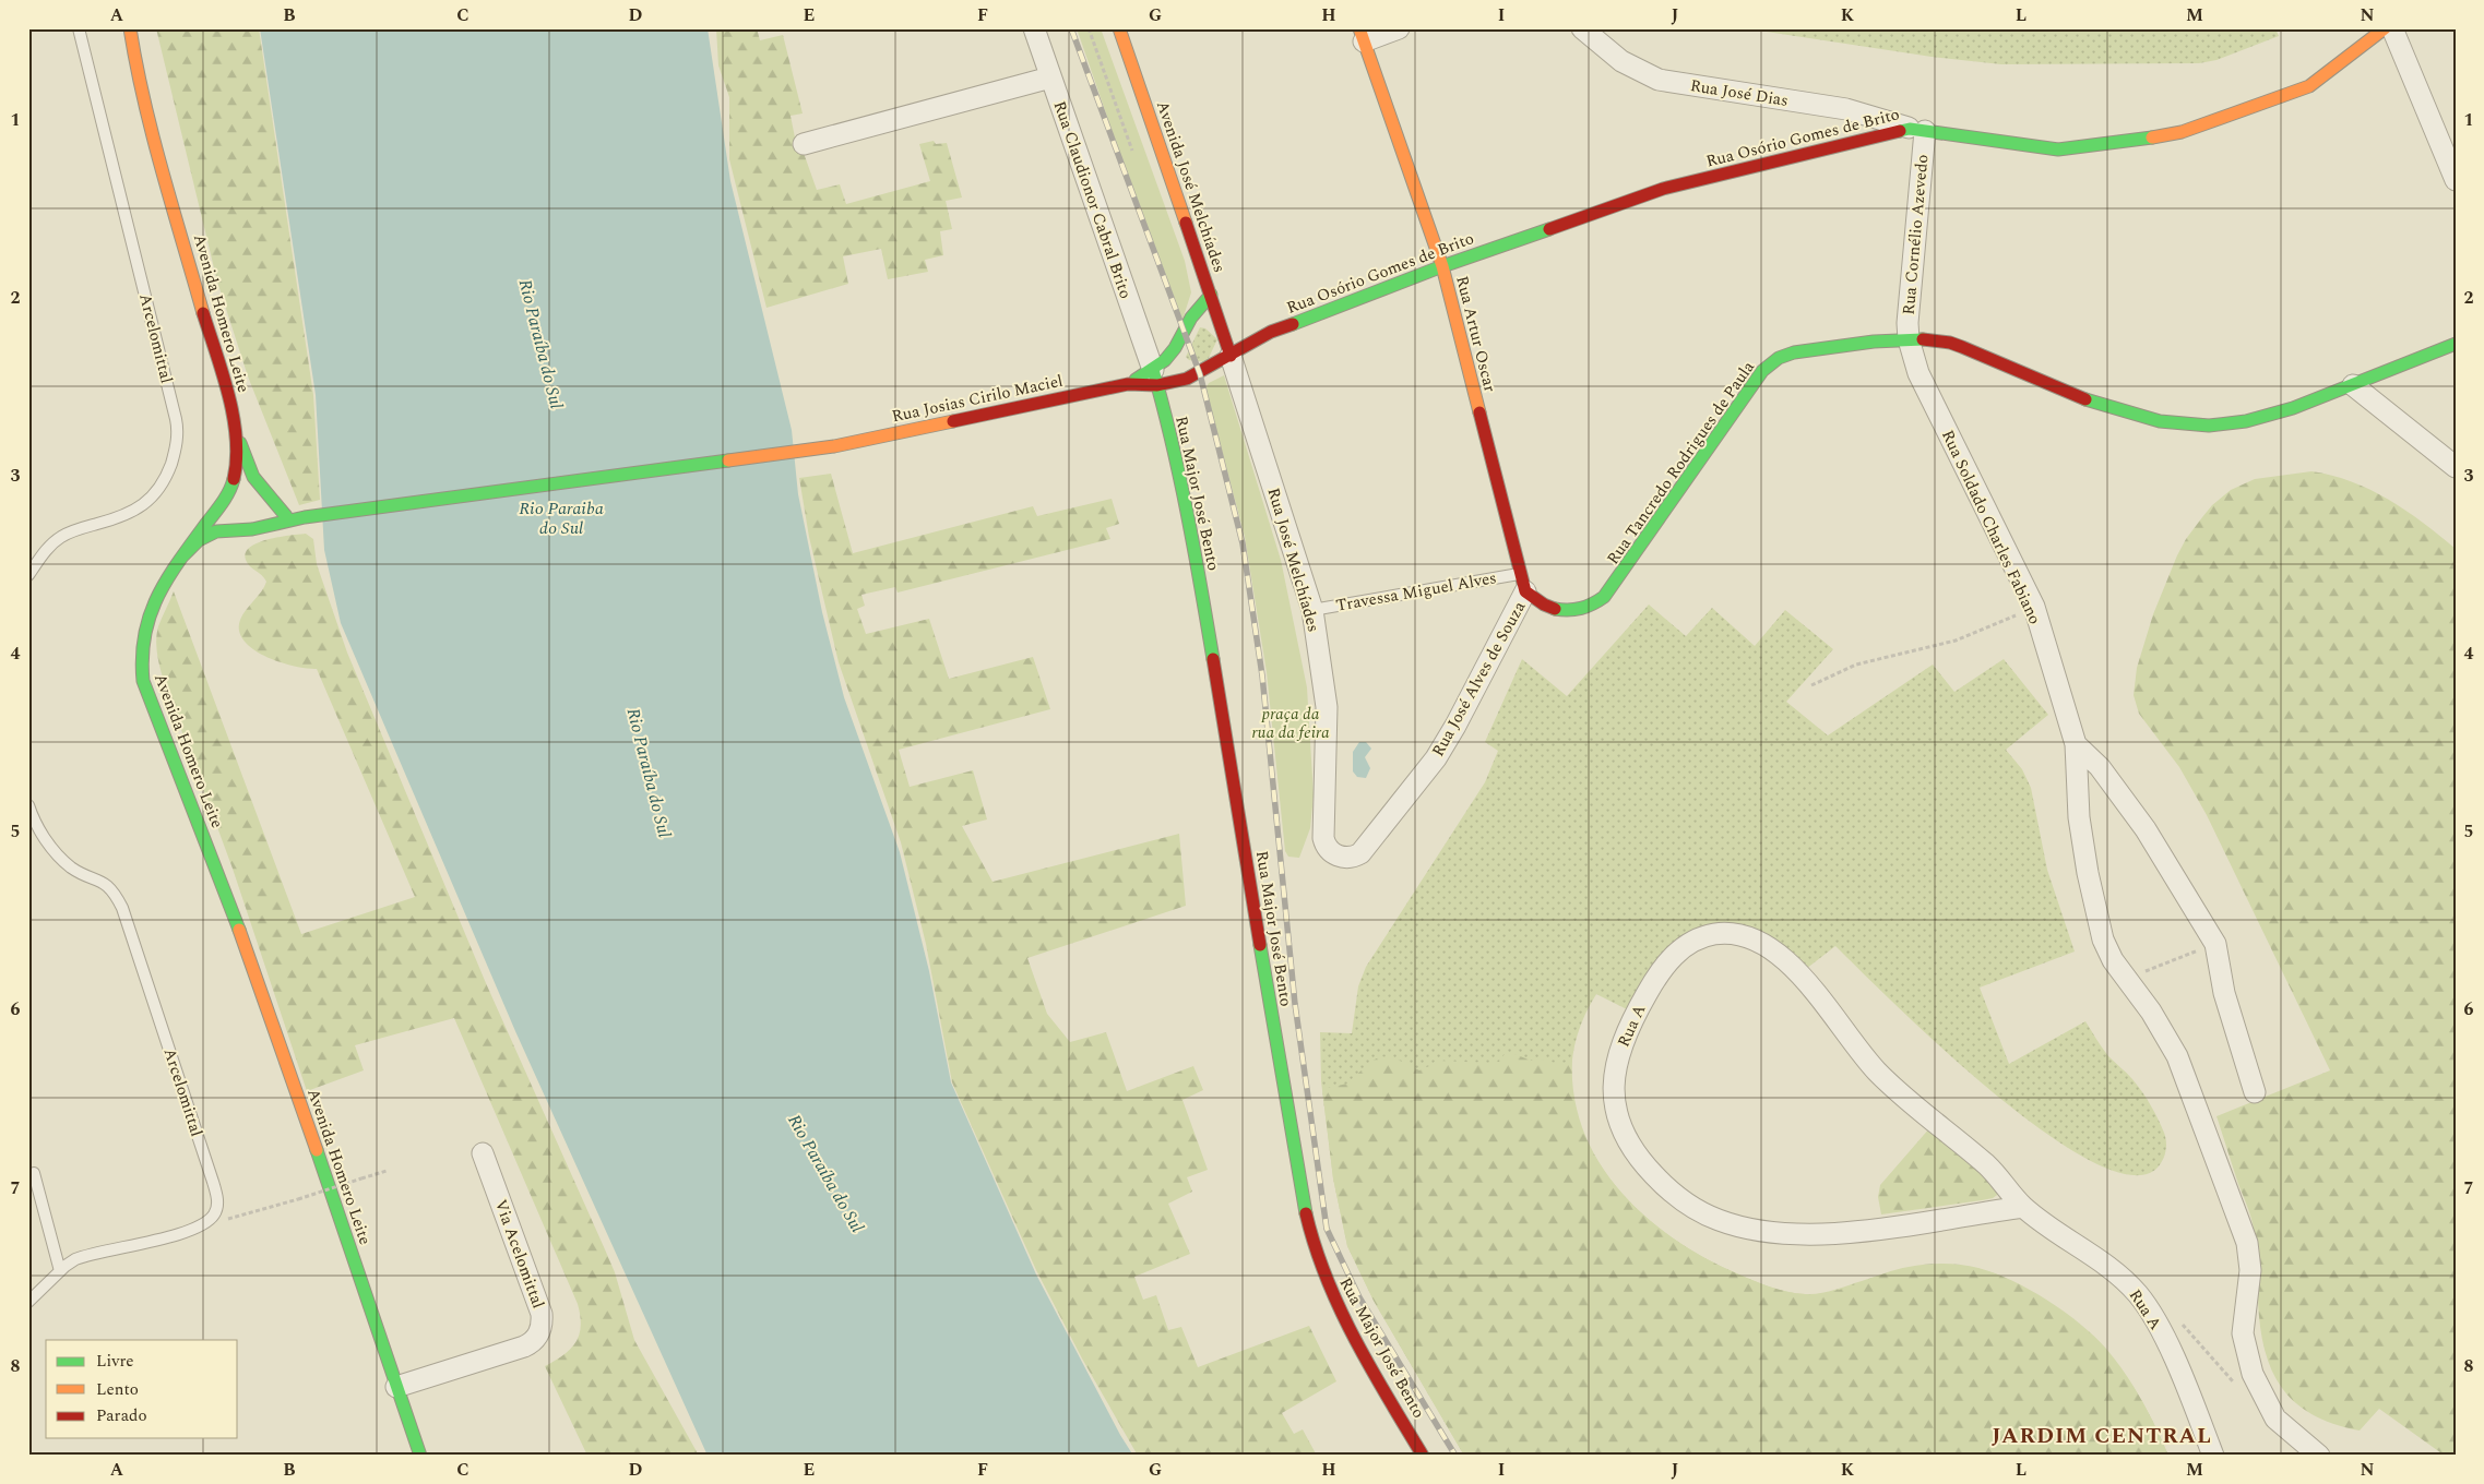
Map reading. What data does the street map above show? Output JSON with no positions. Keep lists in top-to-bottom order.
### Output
{
  "streets": {
    "street": [
      "Rua José Dias",
      "Rua Osório Gomes de Brito",
      "Avenida José Melchíades",
      "Rua Claudionor Cabral Brito",
      "Rua Cornélio Azevedo",
      "Avenida Homero Leite",
      "Rua Artur Oscar",
      "Rua Josias Cirilo Maciel",
      "Rua Tancredo Rodrigues de Paula",
      "Rua Major José Bento",
      "Rua Soldado Charles Fabiano",
      "Rua José Melchíades",
      "Rua José Alves de Souza",
      "Rua A",
      "Via Acelomittal"
    ],
    "lane": ["Arcelomittal", "Travessa Miguel Alves"]
  },
  "crossings": [
    ["Rua José Dias", "Rua Osório Gomes de Brito"],
    ["Rua José Dias", "Rua Cornélio Azevedo"],
    ["Rua Osório Gomes de Brito", "Avenida José Melchíades"],
    ["Rua Osório Gomes de Brito", "Rua Cornélio Azevedo"],
    ["Rua Osório Gomes de Brito", "Rua Artur Oscar"],
    ["Rua Osório Gomes de Brito", "Rua Josias Cirilo Maciel"],
    ["Rua Osório Gomes de Brito", "Rua José Melchíades"],
    ["Avenida José Melchíades", "Rua Josias Cirilo Maciel"],
    ["Avenida José Melchíades", "Rua José Melchíades"],
    ["Rua Claudionor Cabral Brito", "Rua Josias Cirilo Maciel"],
    ["Rua Claudionor Cabral Brito", "Rua Major José Bento"],
    ["Rua Cornélio Azevedo", "Rua Tancredo Rodrigues de Paula"],
    ["Rua Cornélio Azevedo", "Rua Soldado Charles Fabiano"],
    ["Avenida Homero Leite", "Via Acelomittal"],
    ["Rua Artur Oscar", "Rua Tancredo Rodrigues de Paula"],
    ["Rua Artur Oscar", "Travessa Miguel Alves"],
    ["Rua Artur Oscar", "Rua José Alves de Souza"],
    ["Rua Josias Cirilo Maciel", "Rua Major José Bento"],
    ["Rua Josias Cirilo Maciel", "Rua José Melchíades"],
    ["Rua Tancredo Rodrigues de Paula", "Rua Soldado Charles Fabiano"],
    ["Rua Tancredo Rodrigues de Paula", "Travessa Miguel Alves"],
    ["Rua Tancredo Rodrigues de Paula", "Rua José Alves de Souza"],
    ["Rua José Melchíades", "Travessa Miguel Alves"],
    ["Rua José Melchíades", "Rua José Alves de Souza"],
    ["Travessa Miguel Alves", "Rua José Alves de Souza"]
  ],
  "districts": ["JARDIM CENTRAL"],
  "water": ["Rio Paraíba do Sul", "Rio Paraiba do Sul"],
  "parks": ["praça da rua da feira"],
  "legend": ["Livre", "Lento", "Parado"],
  "grid": {
    "columns": [
      "A",
      "B",
      "C",
      "D",
      "E",
      "F",
      "G",
      "H",
      "I",
      "J",
      "K",
      "L",
      "M",
      "N"
    ],
    "rows": [
      "1",
      "2",
      "3",
      "4",
      "5",
      "6",
      "7",
      "8"
    ]
  }
}
